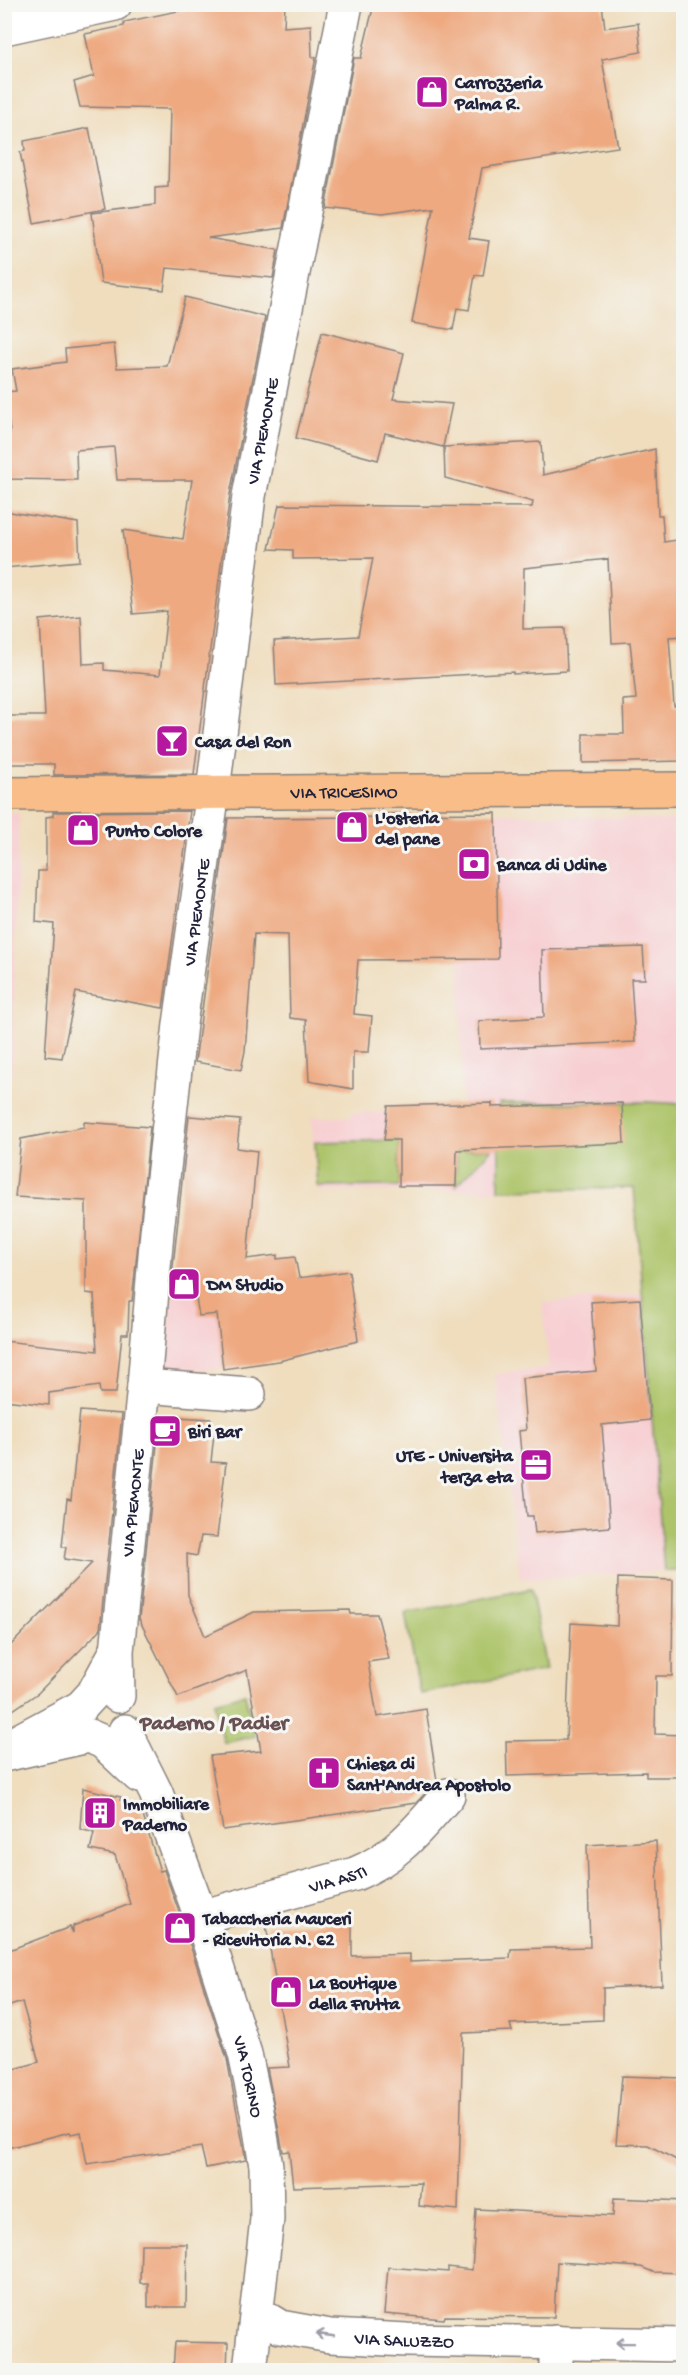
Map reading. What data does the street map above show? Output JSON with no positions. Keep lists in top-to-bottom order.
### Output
{
  "streets": {
    "main road": ["VIA TRICESIMO"],
    "street": [
      "VIA PIEMONTE",
      "VIA ASTI",
      "VIA TORINO",
      "VIA SALUZZO"
    ]
  },
  "crossings": [
    ["VIA PIEMONTE", "VIA TRICESIMO"],
    ["VIA PIEMONTE", "VIA TORINO"],
    ["VIA ASTI", "VIA TORINO"],
    ["VIA TORINO", "VIA SALUZZO"]
  ],
  "one_way": ["VIA SALUZZO"],
  "districts": ["Paderno / Padier"],
  "places": {
    "shop": [
      "Carrozzeria Palma R.",
      "L'osteria del pane",
      "Punto Colore",
      "DM Studio",
      "Tabaccheria Mauceri - Ricevitoria N. 62",
      "La Boutique della Frutta"
    ],
    "bar": ["Casa del Ron"],
    "bank": ["Banca di Udine"],
    "cafe": ["Biri Bar"],
    "office": ["UTE - Universita terza eta"],
    "church": ["Chiesa di Sant'Andrea Apostolo"],
    "building": ["Immobiliare Paderno"]
  }
}
